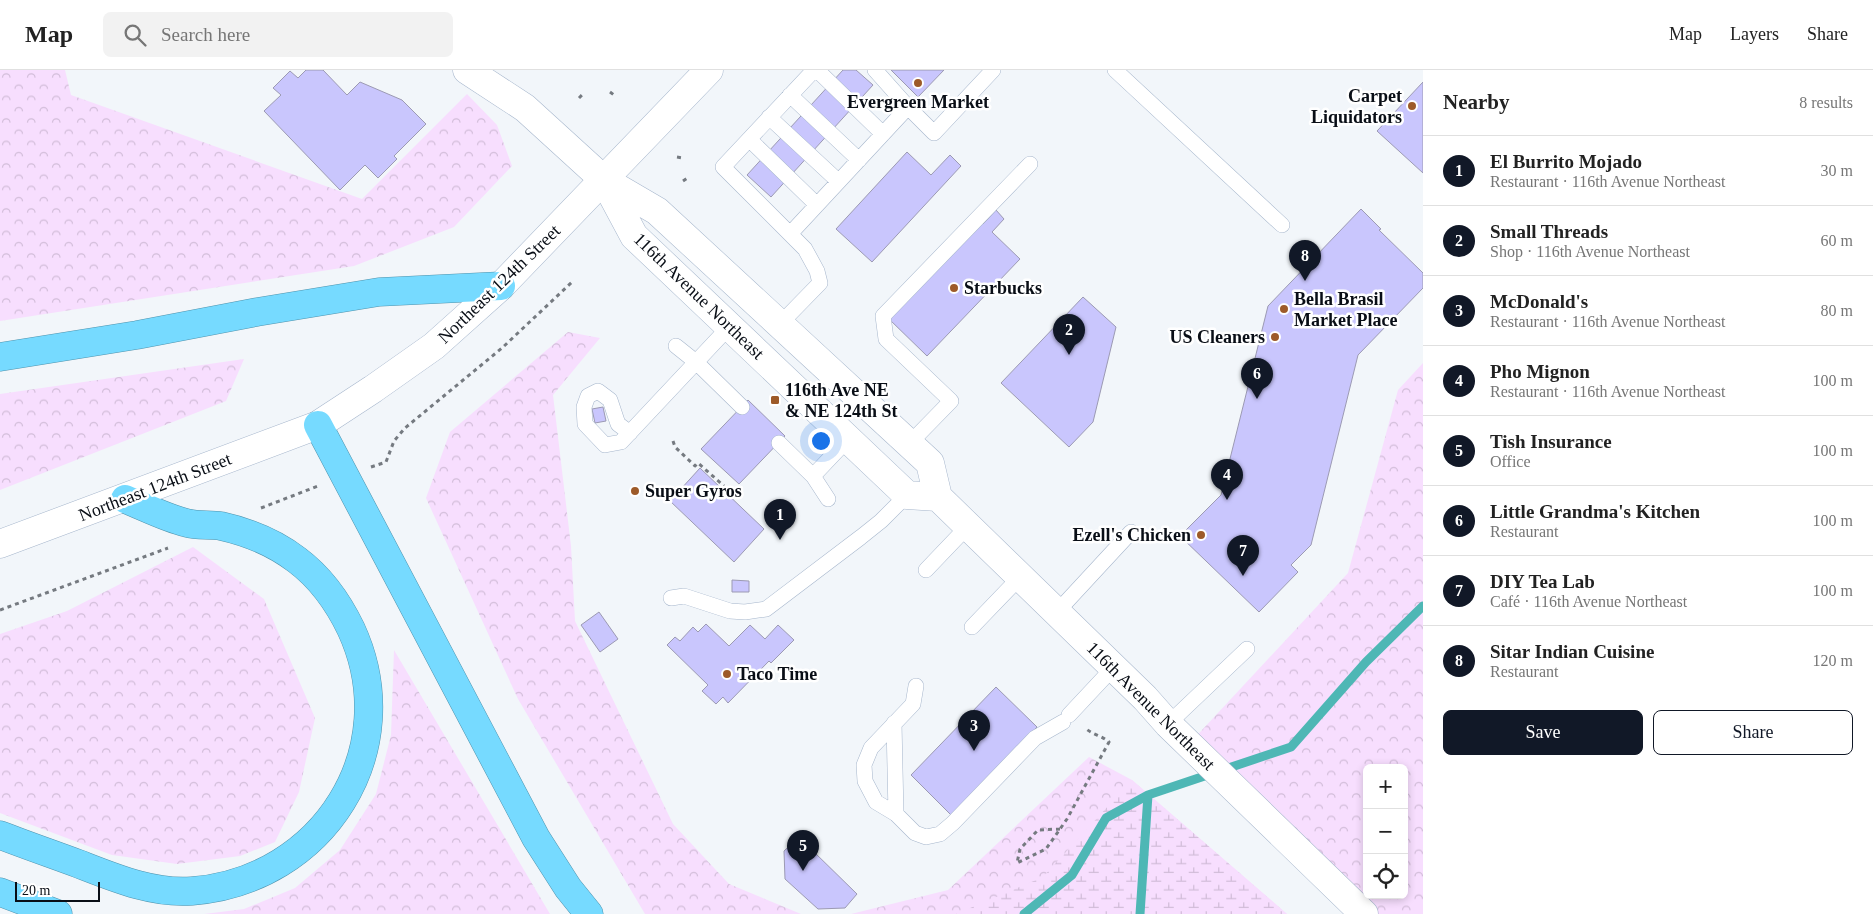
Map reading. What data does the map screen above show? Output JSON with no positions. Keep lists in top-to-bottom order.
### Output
{
  "streets": {
    "street": ["Northeast 124th Street", "116th Avenue Northeast"]
  },
  "crossings": [
    ["Northeast 124th Street", "116th Avenue Northeast"]
  ],
  "places": {
    "other": [
      "Evergreen Market",
      "Carpet Liquidators",
      "Starbucks",
      "Bella Brasil Market Place",
      "US Cleaners",
      "Super Gyros",
      "Ezell's Chicken",
      "Taco Time"
    ],
    "transit": ["116th Ave NE & NE 124th St"]
  },
  "scale_bar": "20 m",
  "page": {
    "header": "Map",
    "search": "Search here",
    "nav": ["Map", "Layers", "Share"],
    "heading": ["Nearby", "8 results"],
    "list": [
      {
        "mark": "1",
        "name": "El Burrito Mojado",
        "note": "Restaurant · 116th Avenue Northeast",
        "value": "30 m"
      },
      {
        "mark": "2",
        "name": "Small Threads",
        "note": "Shop · 116th Avenue Northeast",
        "value": "60 m"
      },
      {
        "mark": "3",
        "name": "McDonald's",
        "note": "Restaurant · 116th Avenue Northeast",
        "value": "80 m"
      },
      {
        "mark": "4",
        "name": "Pho Mignon",
        "note": "Restaurant · 116th Avenue Northeast",
        "value": "100 m"
      },
      {
        "mark": "5",
        "name": "Tish Insurance",
        "note": "Office",
        "value": "100 m"
      },
      {
        "mark": "6",
        "name": "Little Grandma's Kitchen",
        "note": "Restaurant",
        "value": "100 m"
      },
      {
        "mark": "7",
        "name": "DIY Tea Lab",
        "note": "Café · 116th Avenue Northeast",
        "value": "100 m"
      },
      {
        "mark": "8",
        "name": "Sitar Indian Cuisine",
        "note": "Restaurant",
        "value": "120 m"
      }
    ],
    "pins": [
      "8",
      "2",
      "6",
      "4",
      "1",
      "7",
      "3",
      "5"
    ],
    "buttons": ["Save", "Share"],
    "map_buttons": ["+", "−"],
    "scale": "20 m"
  }
}
